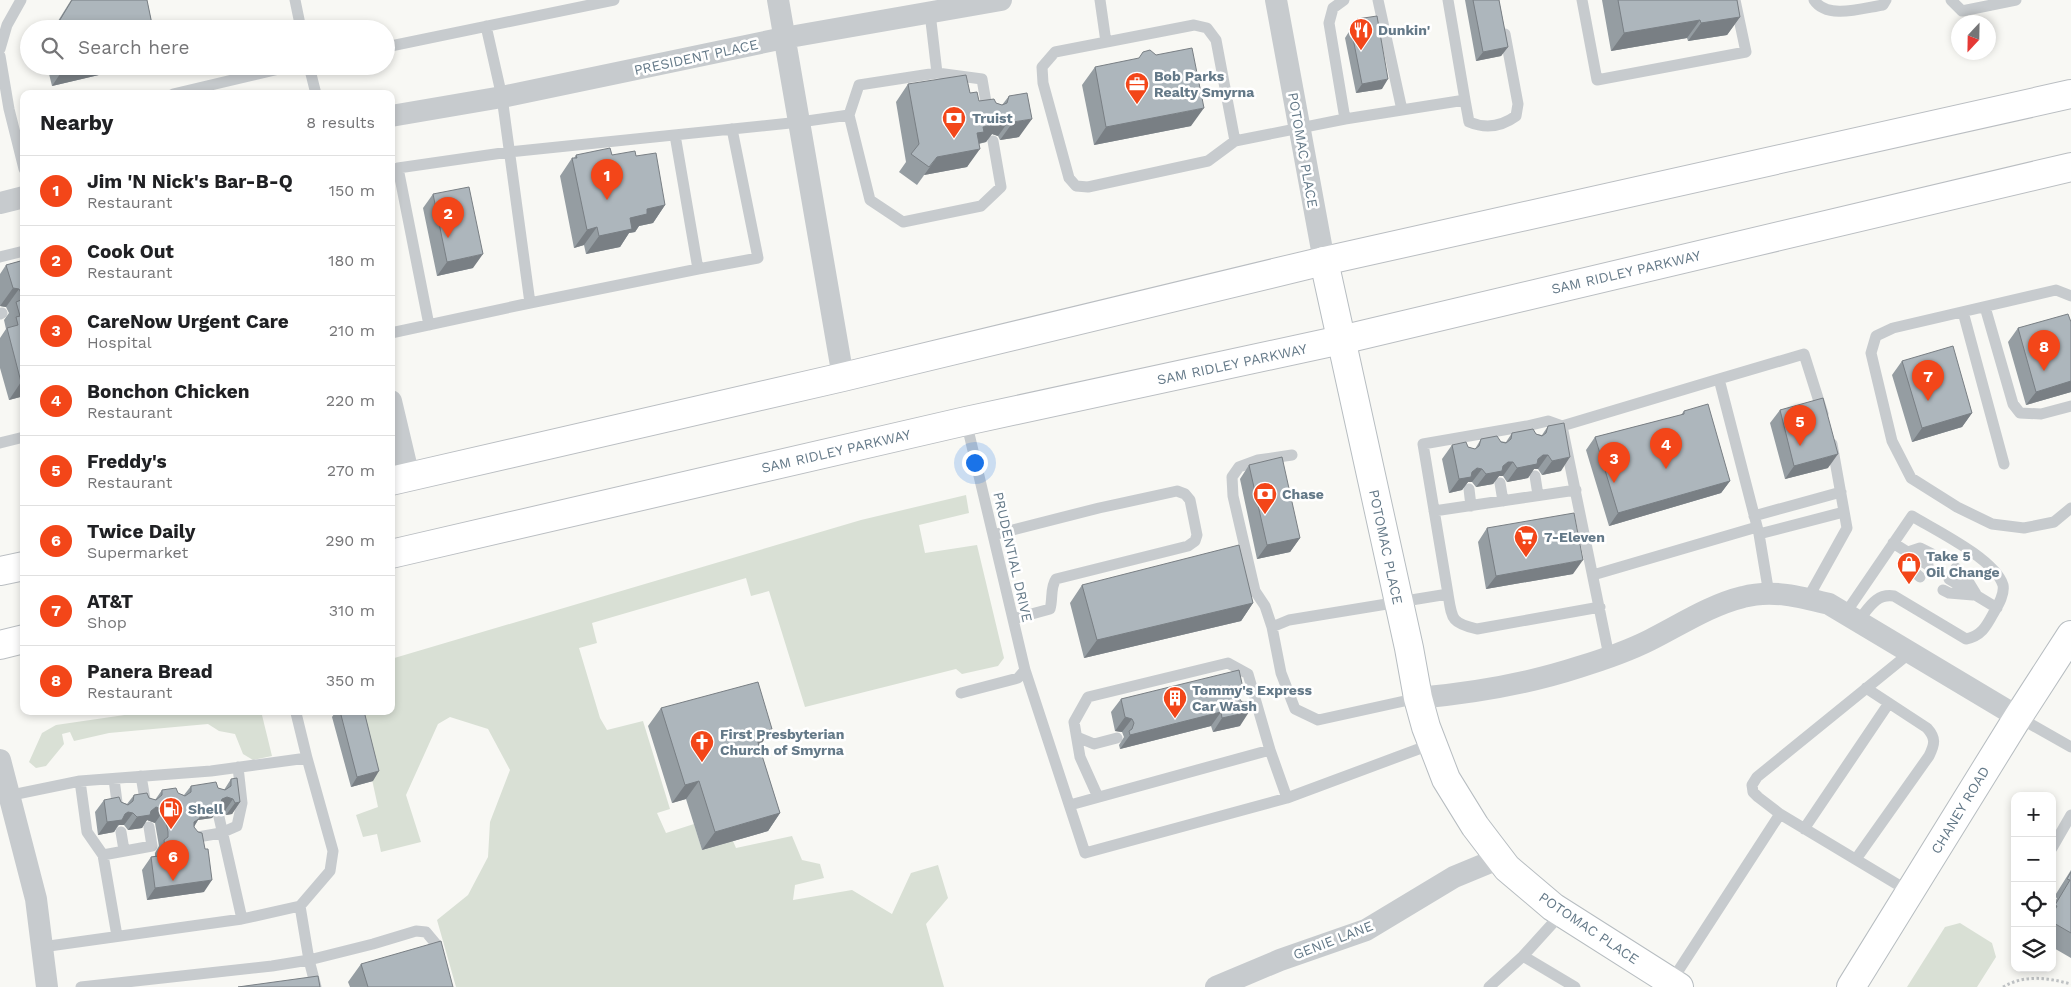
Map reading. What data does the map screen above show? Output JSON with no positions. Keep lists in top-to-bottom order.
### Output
{
  "streets": {
    "main road": ["POTOMAC PLACE", "SAM RIDLEY PARKWAY", "CHANEY ROAD"],
    "street": ["PRESIDENT PLACE", "GENIE LANE"],
    "lane": ["PRUDENTIAL DRIVE"]
  },
  "crossings": [
    ["POTOMAC PLACE", "SAM RIDLEY PARKWAY"],
    ["POTOMAC PLACE", "GENIE LANE"],
    ["SAM RIDLEY PARKWAY", "PRUDENTIAL DRIVE"]
  ],
  "places": {
    "restaurant": ["Dunkin'"],
    "office": ["Bob Parks Realty Smyrna"],
    "bank": ["Truist", "Chase"],
    "supermarket": ["7-Eleven"],
    "shop": ["Take 5 Oil Change"],
    "building": ["Tommy's Express Car Wash"],
    "church": ["First Presbyterian Church of Smyrna"],
    "fuel station": ["Shell"]
  },
  "north": "bottom",
  "page": {
    "search": "Search here",
    "heading": ["Nearby", "8 results"],
    "list": [
      {
        "mark": "1",
        "name": "Jim 'N Nick's Bar-B-Q",
        "note": "Restaurant",
        "value": "150 m"
      },
      {
        "mark": "2",
        "name": "Cook Out",
        "note": "Restaurant",
        "value": "180 m"
      },
      {
        "mark": "3",
        "name": "CareNow Urgent Care",
        "note": "Hospital",
        "value": "210 m"
      },
      {
        "mark": "4",
        "name": "Bonchon Chicken",
        "note": "Restaurant",
        "value": "220 m"
      },
      {
        "mark": "5",
        "name": "Freddy's",
        "note": "Restaurant",
        "value": "270 m"
      },
      {
        "mark": "6",
        "name": "Twice Daily",
        "note": "Supermarket",
        "value": "290 m"
      },
      {
        "mark": "7",
        "name": "AT&T",
        "note": "Shop",
        "value": "310 m"
      },
      {
        "mark": "8",
        "name": "Panera Bread",
        "note": "Restaurant",
        "value": "350 m"
      }
    ],
    "pins": [
      "1",
      "2",
      "8",
      "7",
      "5",
      "4",
      "3",
      "6"
    ],
    "map_buttons": ["+", "−"]
  }
}
